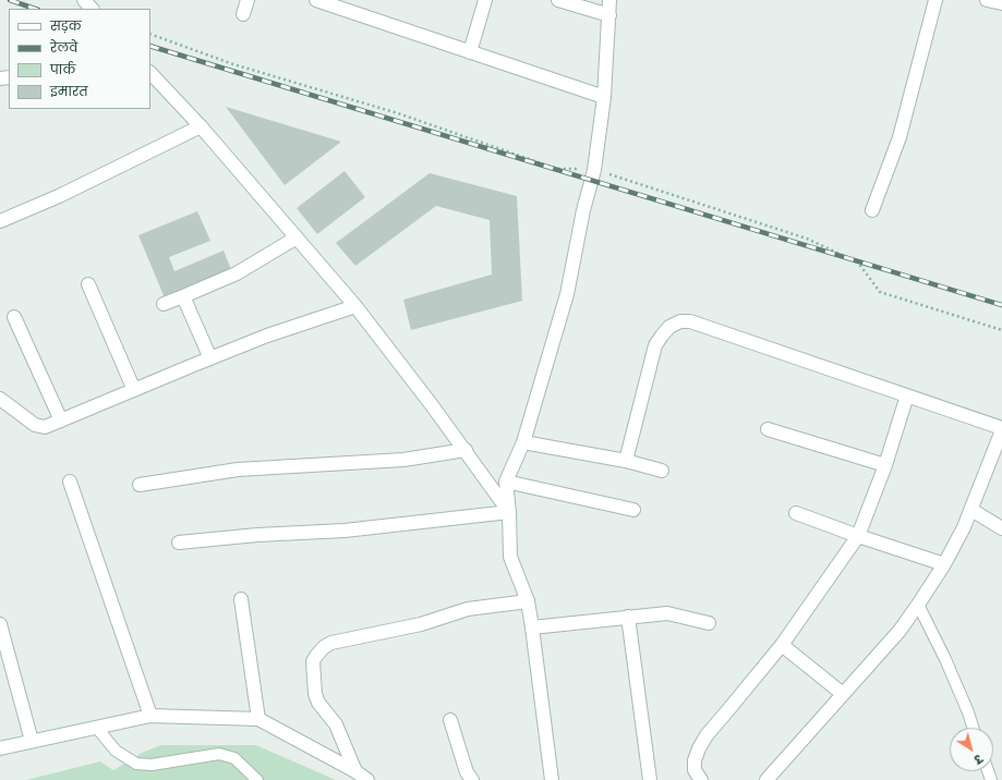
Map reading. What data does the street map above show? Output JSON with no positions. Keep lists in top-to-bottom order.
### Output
{
  "legend": [
    "सड़क",
    "रेलवे",
    "पार्क",
    "इमारत"
  ],
  "north": "bottom right"
}
